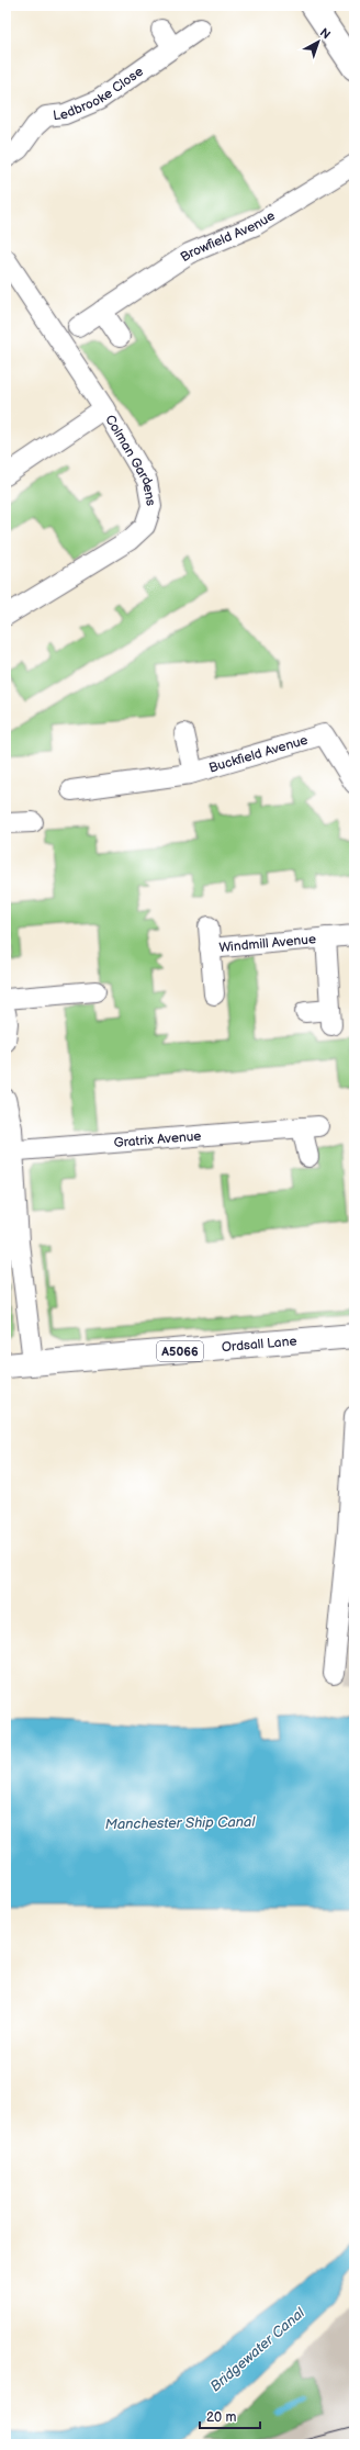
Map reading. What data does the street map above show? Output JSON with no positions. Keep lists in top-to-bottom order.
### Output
{
  "streets": {
    "main road": ["Ordsall Lane", "A5066"],
    "street": [
      "Ledbrooke Close",
      "Browfield Avenue",
      "Colman Gardens",
      "Buckfield Avenue",
      "Windmill Avenue",
      "Gratrix Avenue"
    ]
  },
  "water": ["Manchester Ship Canal", "Bridgewater Canal"],
  "scale_bar": "20 m",
  "north": "top right"
}
